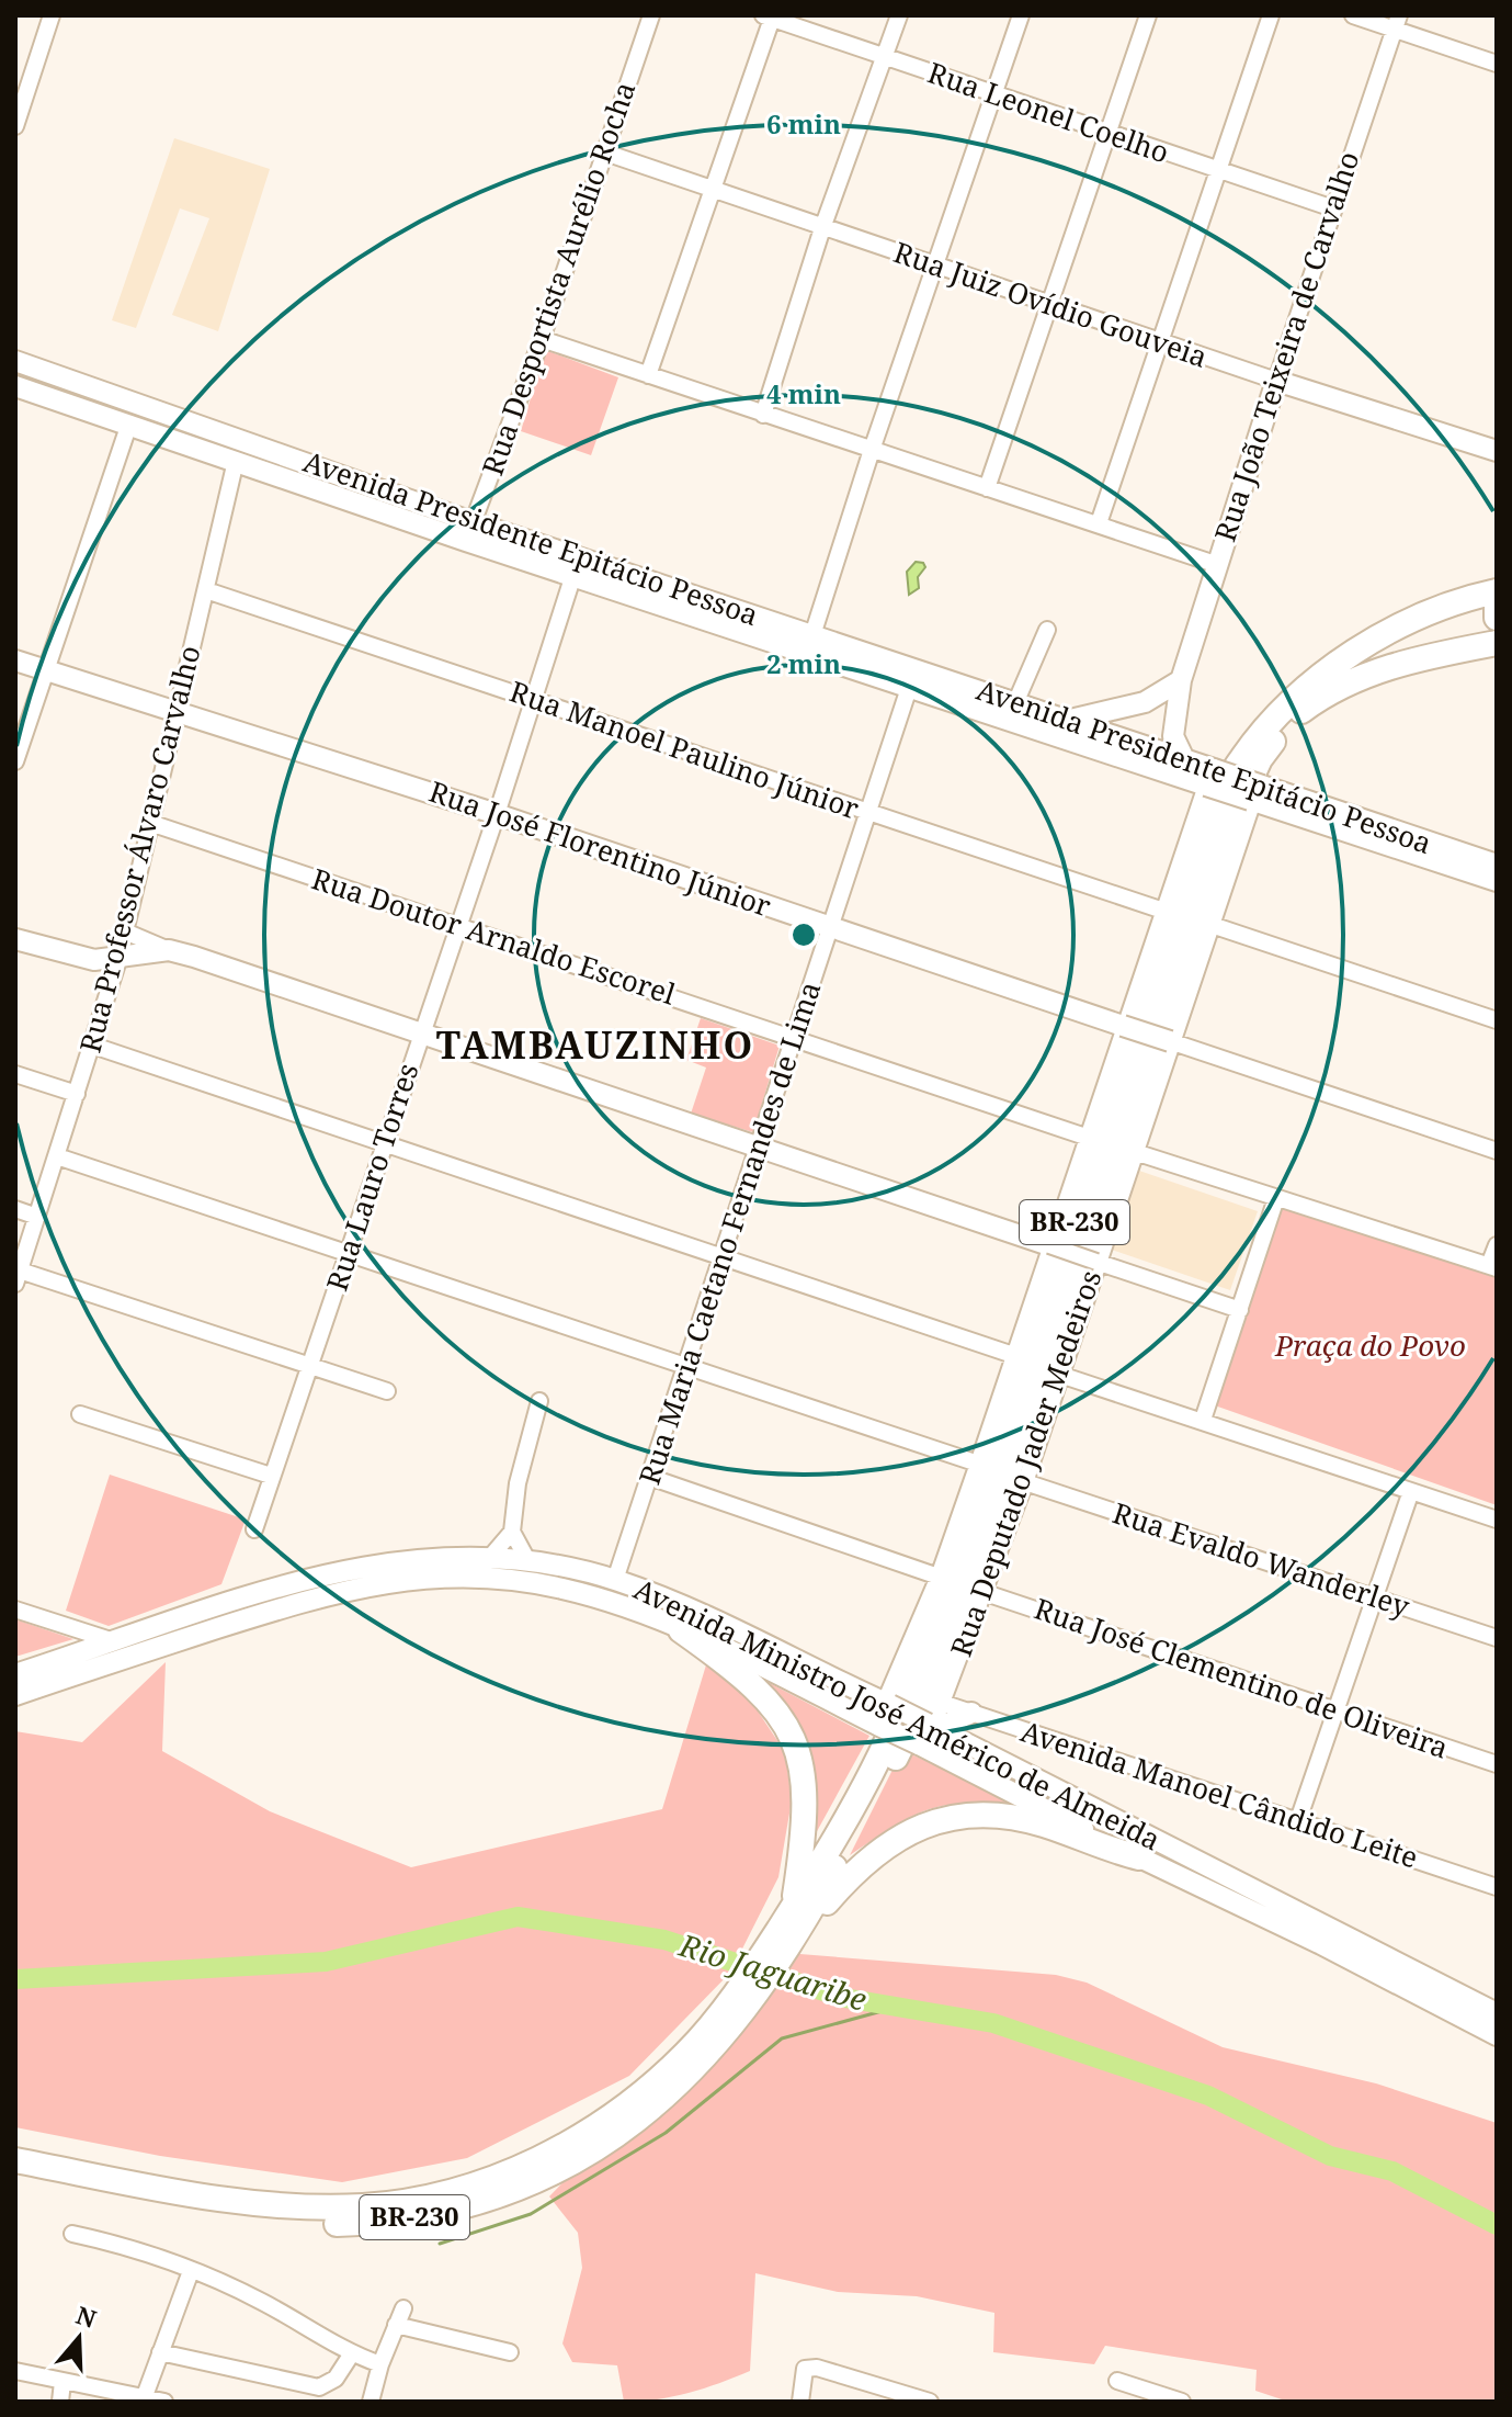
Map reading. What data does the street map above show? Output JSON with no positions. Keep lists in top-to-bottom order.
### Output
{
  "streets": {
    "highway": ["BR-230"],
    "main road": [
      "Rua Juiz Ovídio Gouveia",
      "Rua João Teixeira de Carvalho",
      "Avenida Presidente Epitácio Pessoa",
      "Rua José Florentino Júnior",
      "Avenida Ministro José Américo de Almeida"
    ],
    "street": [
      "Rua Leonel Coelho",
      "Rua Desportista Aurélio Rocha",
      "Rua Manoel Paulino Júnior",
      "Rua Professor Álvaro Carvalho",
      "Rua Doutor Arnaldo Escorel",
      "Rua Lauro Torres",
      "Rua Maria Caetano Fernandes de Lima",
      "Rua Deputado Jader Medeiros",
      "Rua Evaldo Wanderley",
      "Rua José Clementino de Oliveira",
      "Avenida Manoel Cândido Leite"
    ]
  },
  "crossings": [
    ["Rua Leonel Coelho", "Rua João Teixeira de Carvalho"],
    ["Rua Desportista Aurélio Rocha", "Rua Juiz Ovídio Gouveia"],
    ["Rua Desportista Aurélio Rocha", "Avenida Presidente Epitácio Pessoa"],
    ["Rua Juiz Ovídio Gouveia", "Rua João Teixeira de Carvalho"],
    ["Rua João Teixeira de Carvalho", "Avenida Presidente Epitácio Pessoa"],
    ["Avenida Presidente Epitácio Pessoa", "Rua Professor Álvaro Carvalho"],
    ["Avenida Presidente Epitácio Pessoa", "Rua Lauro Torres"],
    ["Avenida Presidente Epitácio Pessoa", "Rua Maria Caetano Fernandes de Lima"],
    ["Avenida Presidente Epitácio Pessoa", "Rua Deputado Jader Medeiros"],
    ["Rua Manoel Paulino Júnior", "Rua Professor Álvaro Carvalho"],
    ["Rua Manoel Paulino Júnior", "Rua Lauro Torres"],
    ["Rua Manoel Paulino Júnior", "Rua Maria Caetano Fernandes de Lima"],
    ["Rua Manoel Paulino Júnior", "Rua Deputado Jader Medeiros"],
    ["Rua Professor Álvaro Carvalho", "Rua José Florentino Júnior"],
    ["Rua Professor Álvaro Carvalho", "Rua Doutor Arnaldo Escorel"],
    ["Rua José Florentino Júnior", "Rua Lauro Torres"],
    ["Rua José Florentino Júnior", "Rua Maria Caetano Fernandes de Lima"],
    ["Rua José Florentino Júnior", "Rua Deputado Jader Medeiros"],
    ["Rua Doutor Arnaldo Escorel", "Rua Lauro Torres"],
    ["Rua Doutor Arnaldo Escorel", "Rua Maria Caetano Fernandes de Lima"],
    ["Rua Doutor Arnaldo Escorel", "Rua Deputado Jader Medeiros"],
    ["Rua Maria Caetano Fernandes de Lima", "Avenida Ministro José Américo de Almeida"],
    ["Rua Deputado Jader Medeiros", "Rua Evaldo Wanderley"],
    ["Rua Deputado Jader Medeiros", "Rua José Clementino de Oliveira"],
    ["Rua Deputado Jader Medeiros", "Avenida Ministro José Américo de Almeida"],
    ["Rua Deputado Jader Medeiros", "Avenida Manoel Cândido Leite"]
  ],
  "districts": ["TAMBAUZINHO"],
  "water": ["Rio Jaguaribe"],
  "parks": ["Praça do Povo"],
  "north": "top",
  "rings": ["6 min", "4 min", "2 min"]
}
